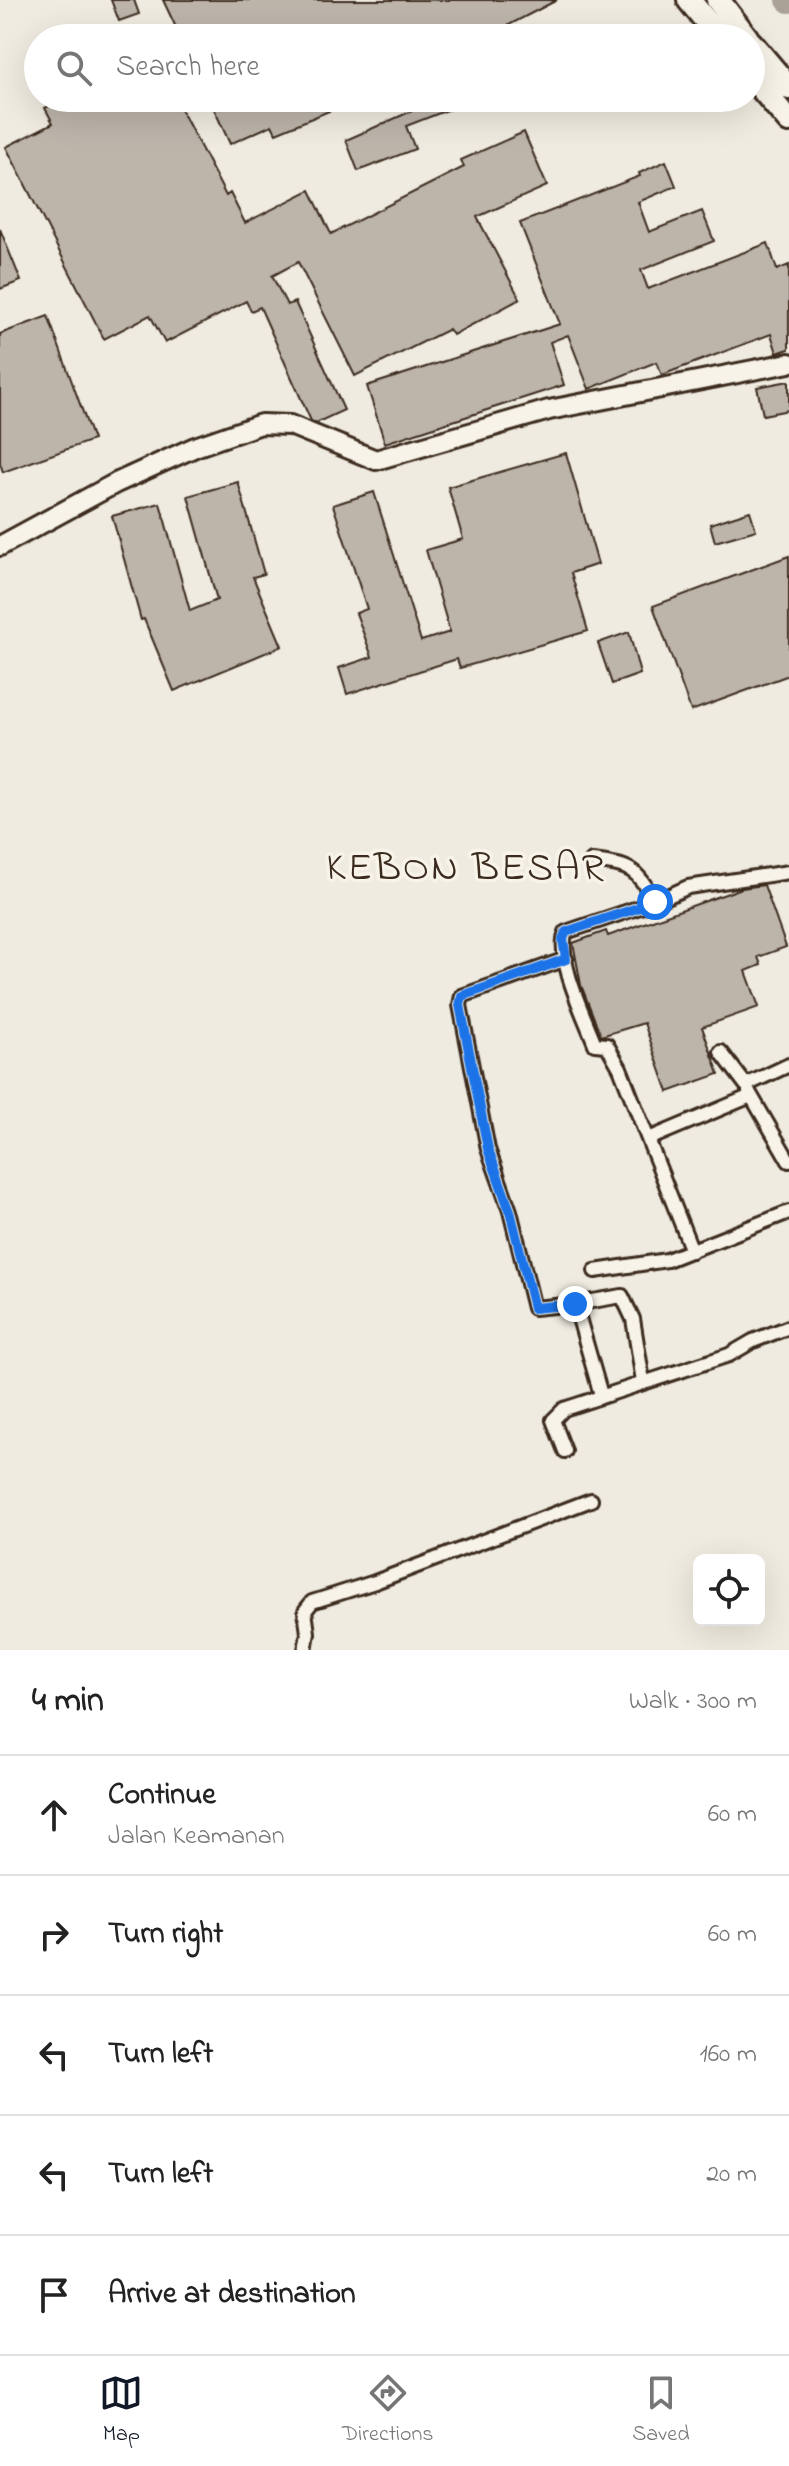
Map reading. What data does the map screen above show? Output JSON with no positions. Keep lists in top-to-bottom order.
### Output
{
  "districts": ["KEBON BESAR"],
  "page": {
    "search": "Search here",
    "heading": ["4 min", "Walk · 300 m"],
    "list": [
      ["Continue", "Jalan Keamanan", "60 m"],
      ["Turn right", "60 m"],
      ["Turn left", "160 m"],
      ["Turn left", "20 m"],
      "Arrive at destination"
    ],
    "nav": ["Map", "Directions", "Saved"]
  }
}
